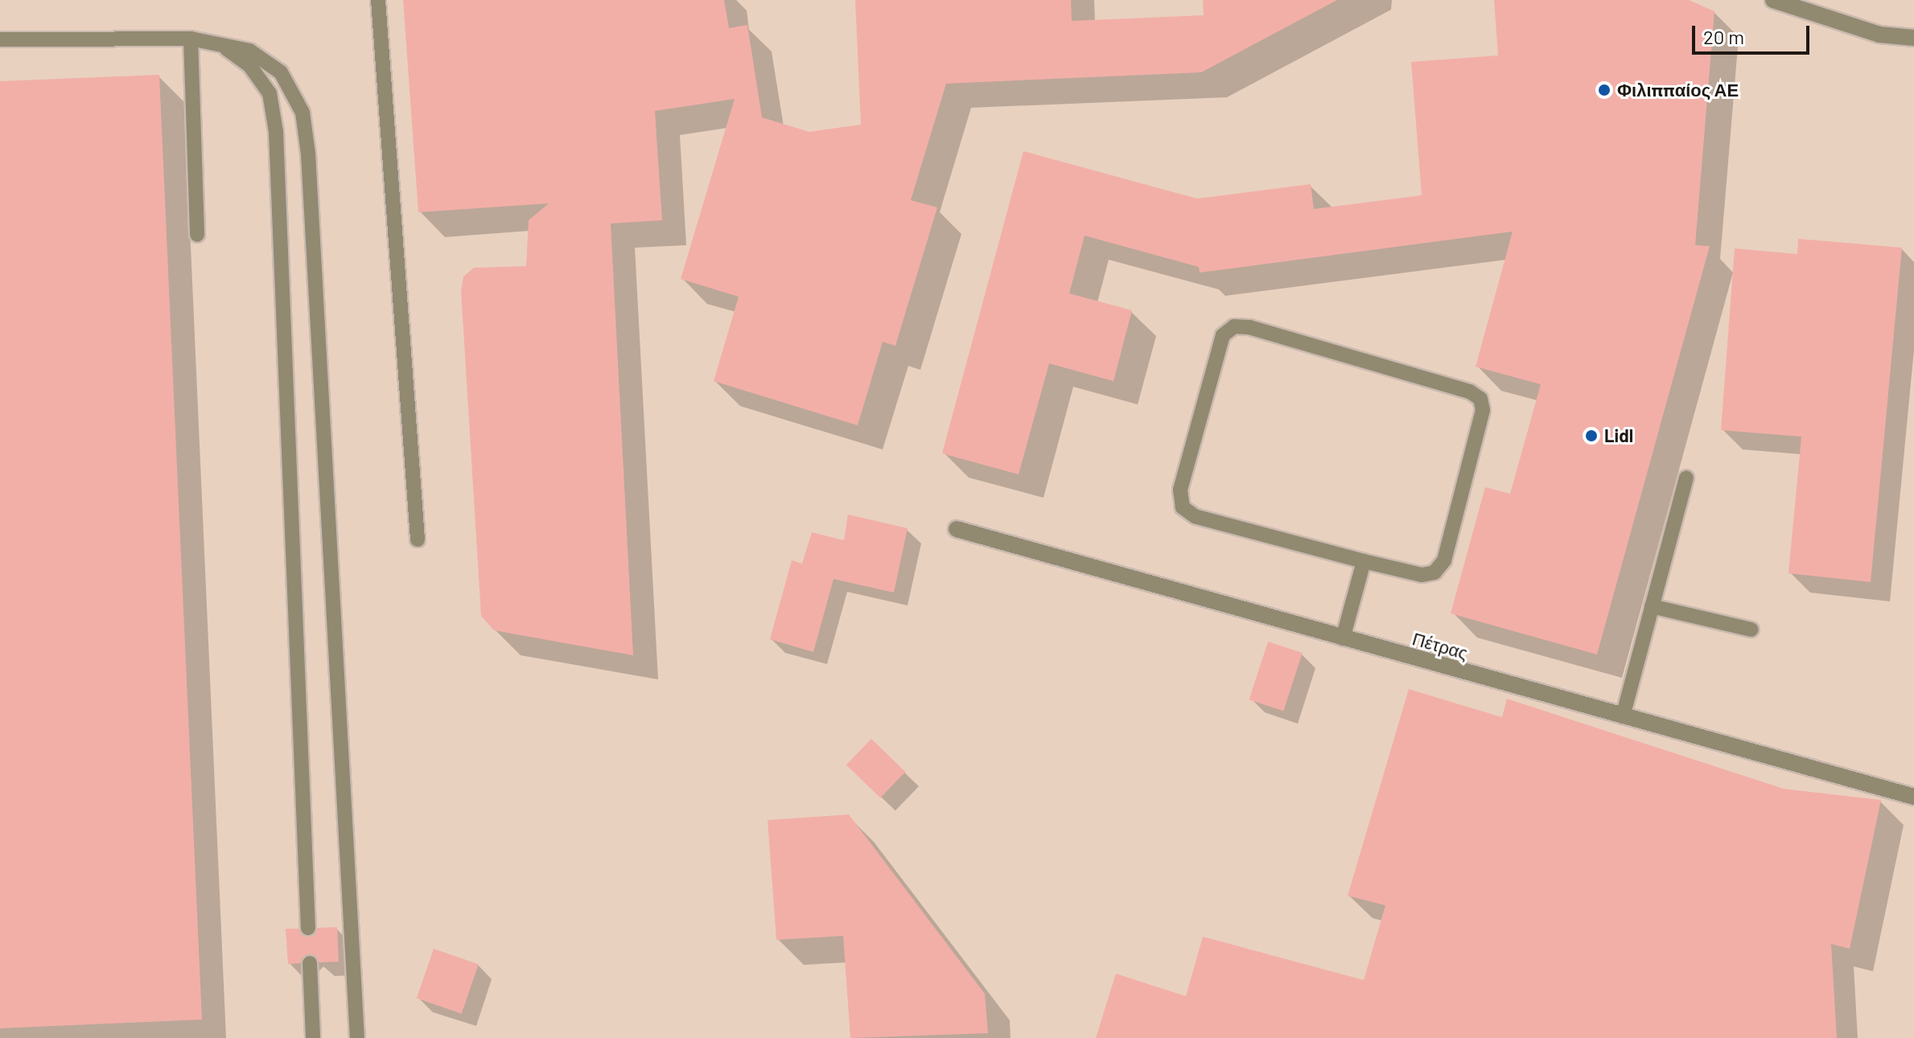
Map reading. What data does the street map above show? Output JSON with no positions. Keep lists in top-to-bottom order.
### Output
{
  "streets": {
    "street": ["Πέτρας"]
  },
  "places": ["Φιλιππαίος ΑΕ", "Lidl"],
  "scale_bar": "20 m"
}
